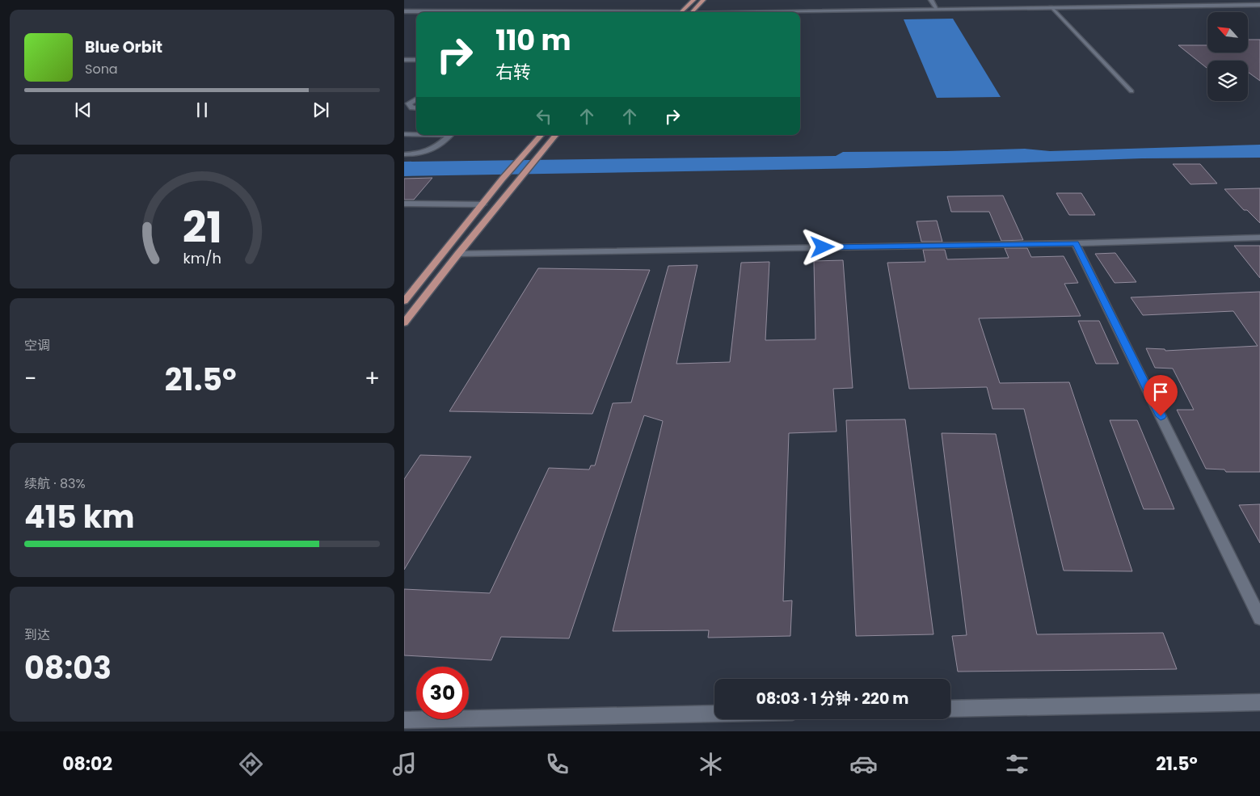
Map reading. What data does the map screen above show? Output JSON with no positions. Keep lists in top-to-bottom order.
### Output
{
  "north": "top left",
  "page": {
    "turn": ["110 m", "右转"],
    "song": ["Blue Orbit", "Sona"],
    "tile": [
      "空调",
      ["续航 · 83%", "415 km"],
      ["到达", "08:03"]
    ],
    "heat": ["−", "21.5°", "+"],
    "limit": "30",
    "trip": "08:03 · 1 分钟 · 220 m",
    "tabs": ["08:02", "21.5°"],
    "gauge": ["21", "km/h"]
  }
}
